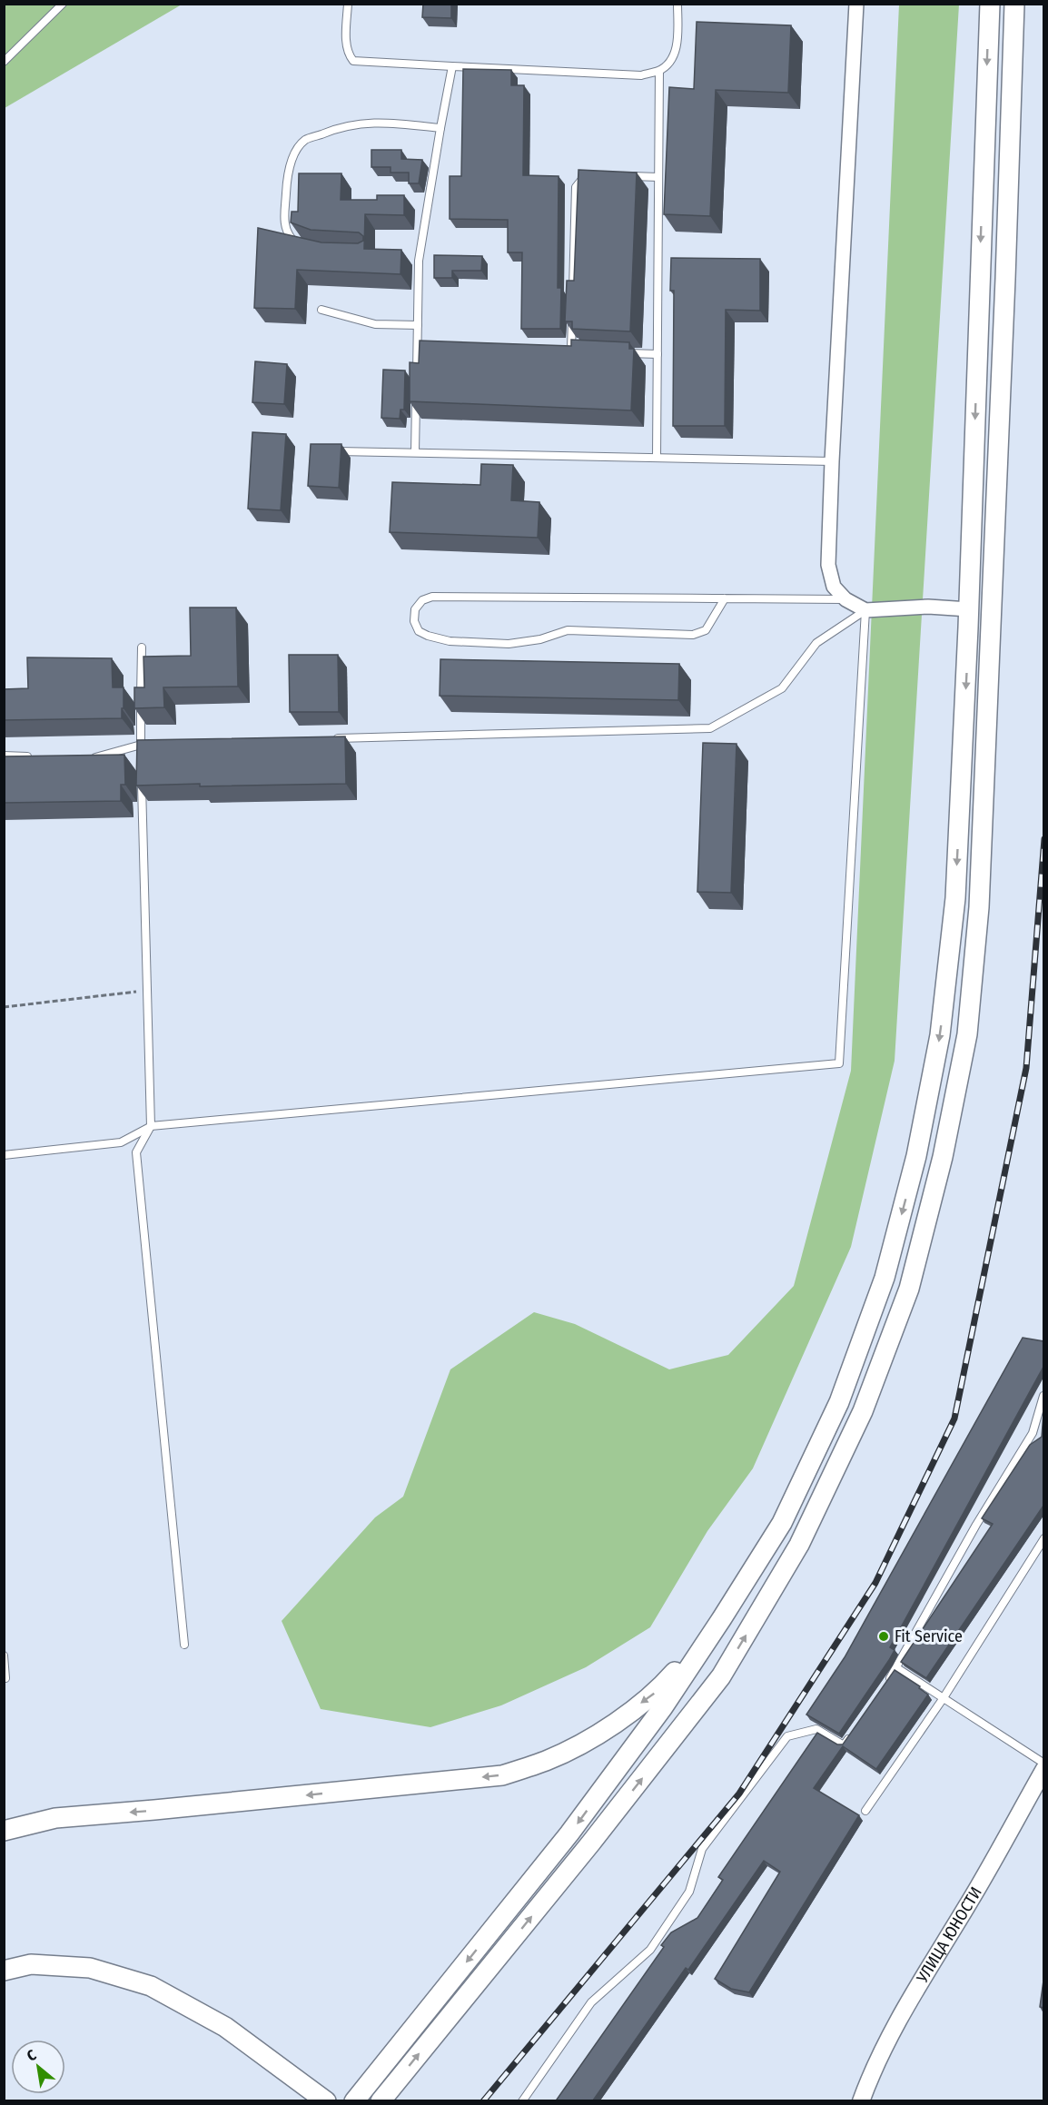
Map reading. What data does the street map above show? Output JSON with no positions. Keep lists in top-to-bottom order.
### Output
{
  "streets": {
    "street": ["УЛИЦА ЮНОСТИ"]
  },
  "places": ["Fit Service"],
  "north": "top left"
}
